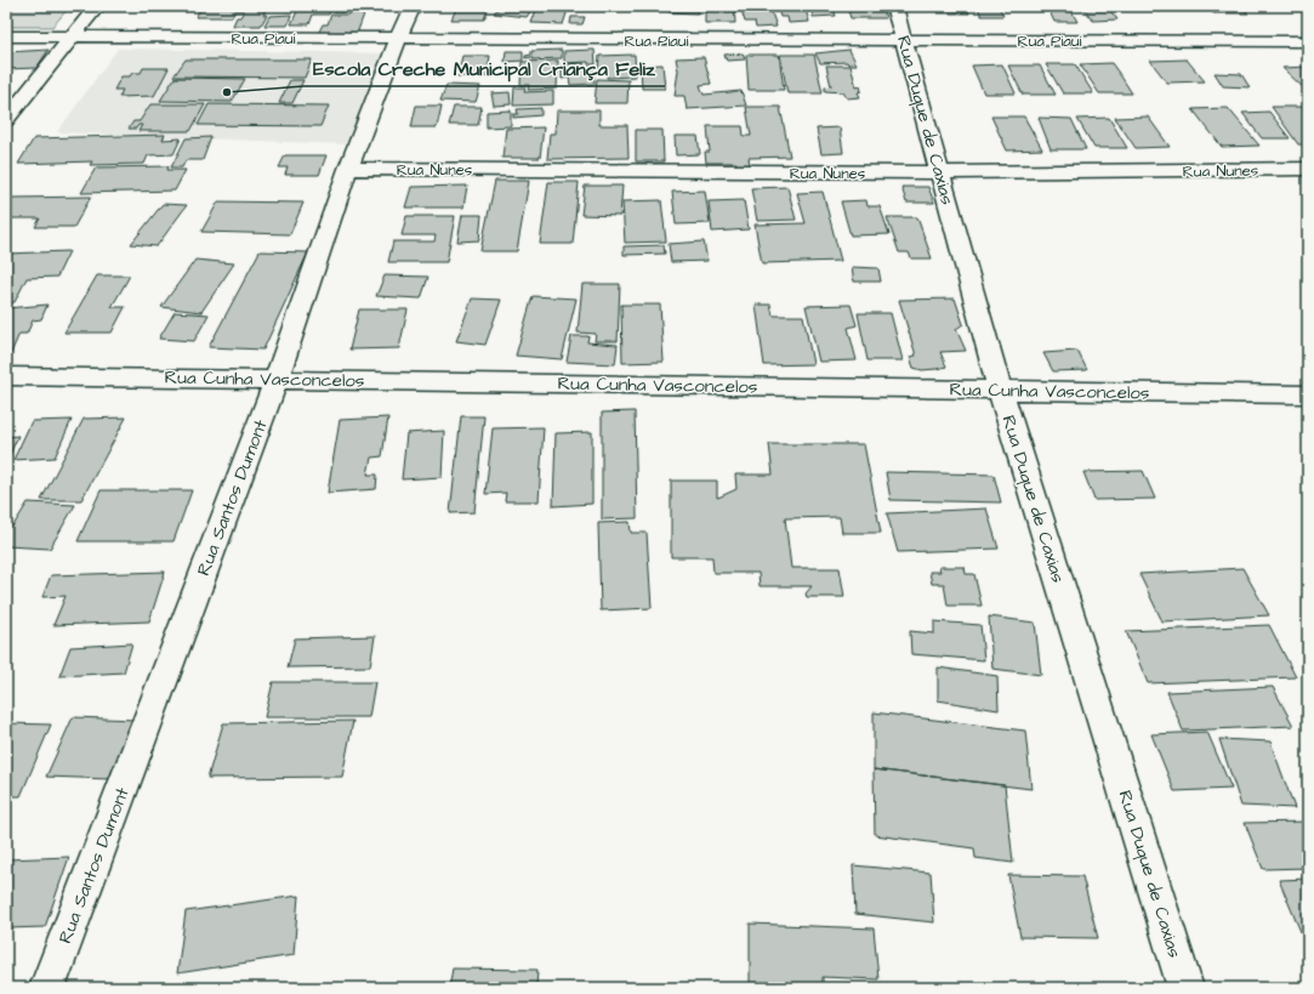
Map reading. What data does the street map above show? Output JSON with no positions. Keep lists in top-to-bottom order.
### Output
{
  "streets": {
    "street": [
      "Rua Piauí",
      "Rua Duque de Caxias",
      "Rua Nunes",
      "Rua Cunha Vasconcelos",
      "Rua Santos Dumont"
    ]
  },
  "crossings": [
    ["Rua Piauí", "Rua Duque de Caxias"],
    ["Rua Piauí", "Rua Santos Dumont"],
    ["Rua Duque de Caxias", "Rua Nunes"],
    ["Rua Duque de Caxias", "Rua Cunha Vasconcelos"],
    ["Rua Nunes", "Rua Santos Dumont"],
    ["Rua Cunha Vasconcelos", "Rua Santos Dumont"]
  ],
  "places": ["Escola Creche Municipal Criança Feliz"]
}
